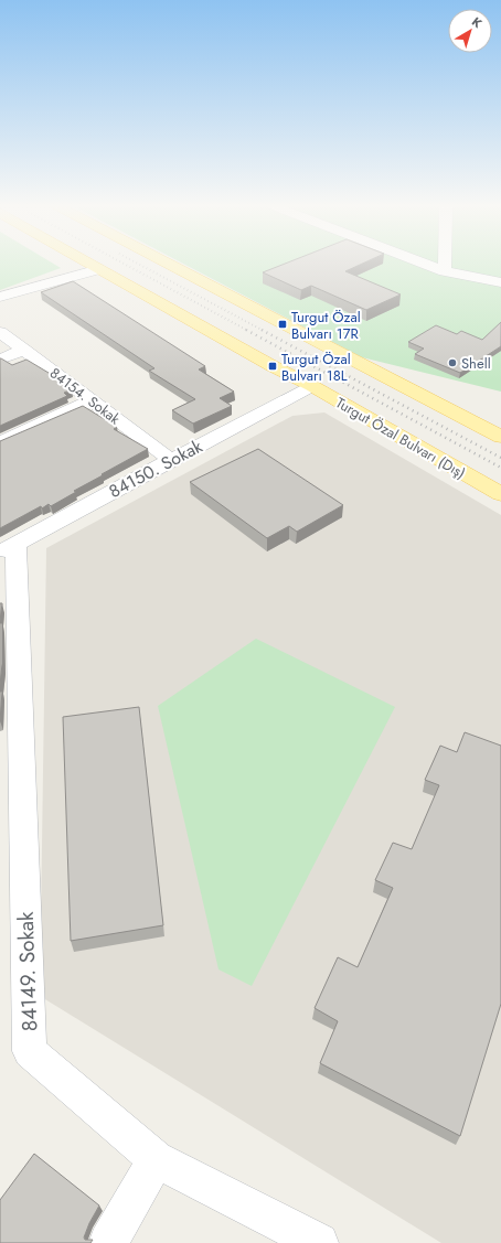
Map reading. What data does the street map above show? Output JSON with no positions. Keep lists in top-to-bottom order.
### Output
{
  "streets": {
    "main road": ["Turgut Özal Bulvarı (Dış)"],
    "street": ["84154. Sokak", "84150. Sokak", "84149. Sokak"]
  },
  "crossings": [
    ["84154. Sokak", "84150. Sokak"],
    ["Turgut Özal Bulvarı (Dış)", "84150. Sokak"],
    ["84150. Sokak", "84149. Sokak"]
  ],
  "places": {
    "transit": ["Turgut Özal Bulvarı 17R", "Turgut Özal Bulvarı 18L"],
    "other": ["Shell"]
  },
  "north": "top right"
}
